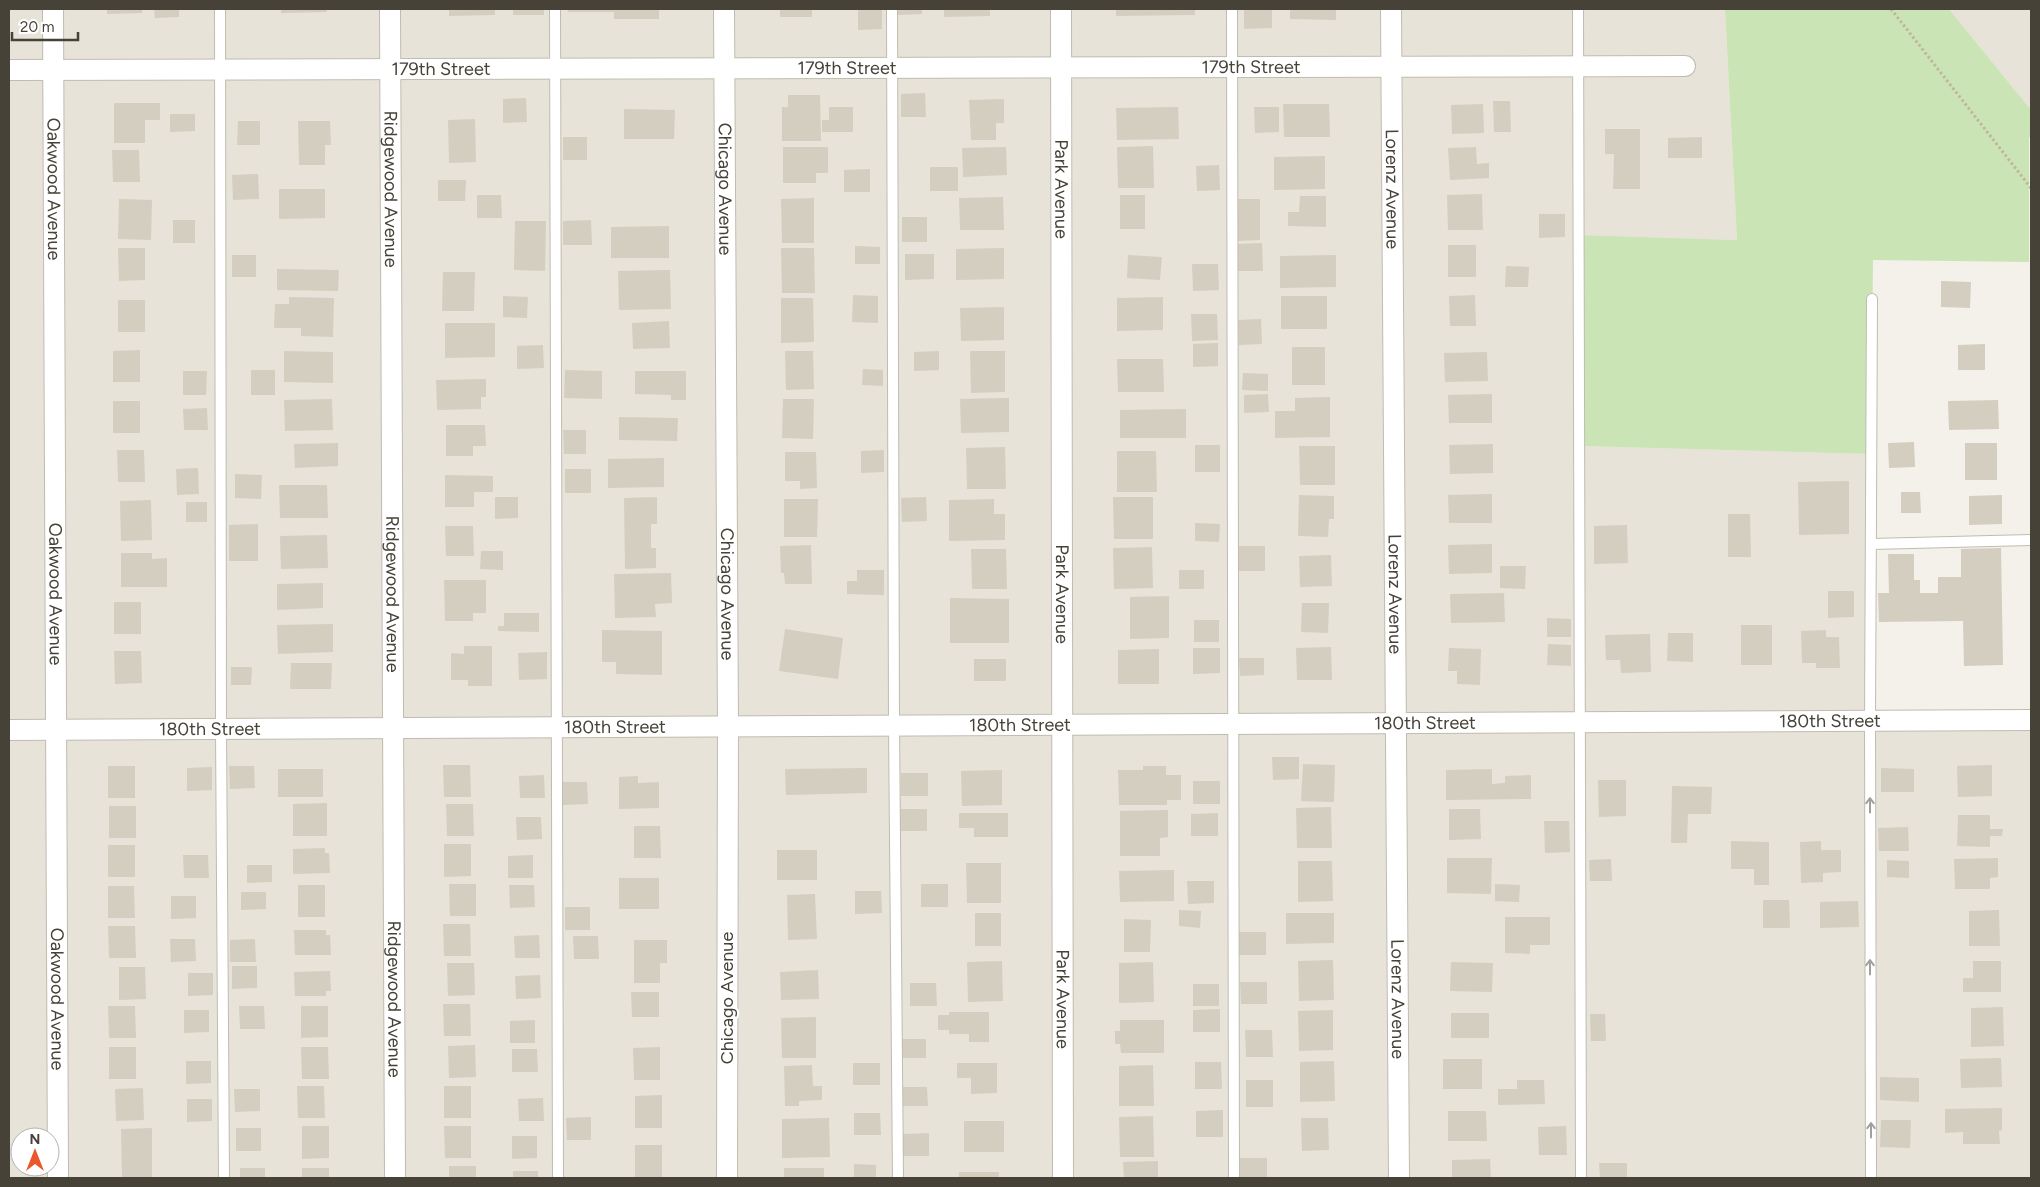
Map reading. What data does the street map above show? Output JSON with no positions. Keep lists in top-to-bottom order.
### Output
{
  "streets": {
    "street": [
      "179th Street",
      "Oakwood Avenue",
      "Ridgewood Avenue",
      "Chicago Avenue",
      "Park Avenue",
      "Lorenz Avenue",
      "180th Street"
    ]
  },
  "crossings": [
    ["179th Street", "Oakwood Avenue"],
    ["179th Street", "Ridgewood Avenue"],
    ["179th Street", "Chicago Avenue"],
    ["179th Street", "Park Avenue"],
    ["179th Street", "Lorenz Avenue"],
    ["Oakwood Avenue", "180th Street"],
    ["Ridgewood Avenue", "180th Street"],
    ["Chicago Avenue", "180th Street"],
    ["Park Avenue", "180th Street"],
    ["Lorenz Avenue", "180th Street"]
  ],
  "scale_bar": "20 m",
  "north": "top"
}
